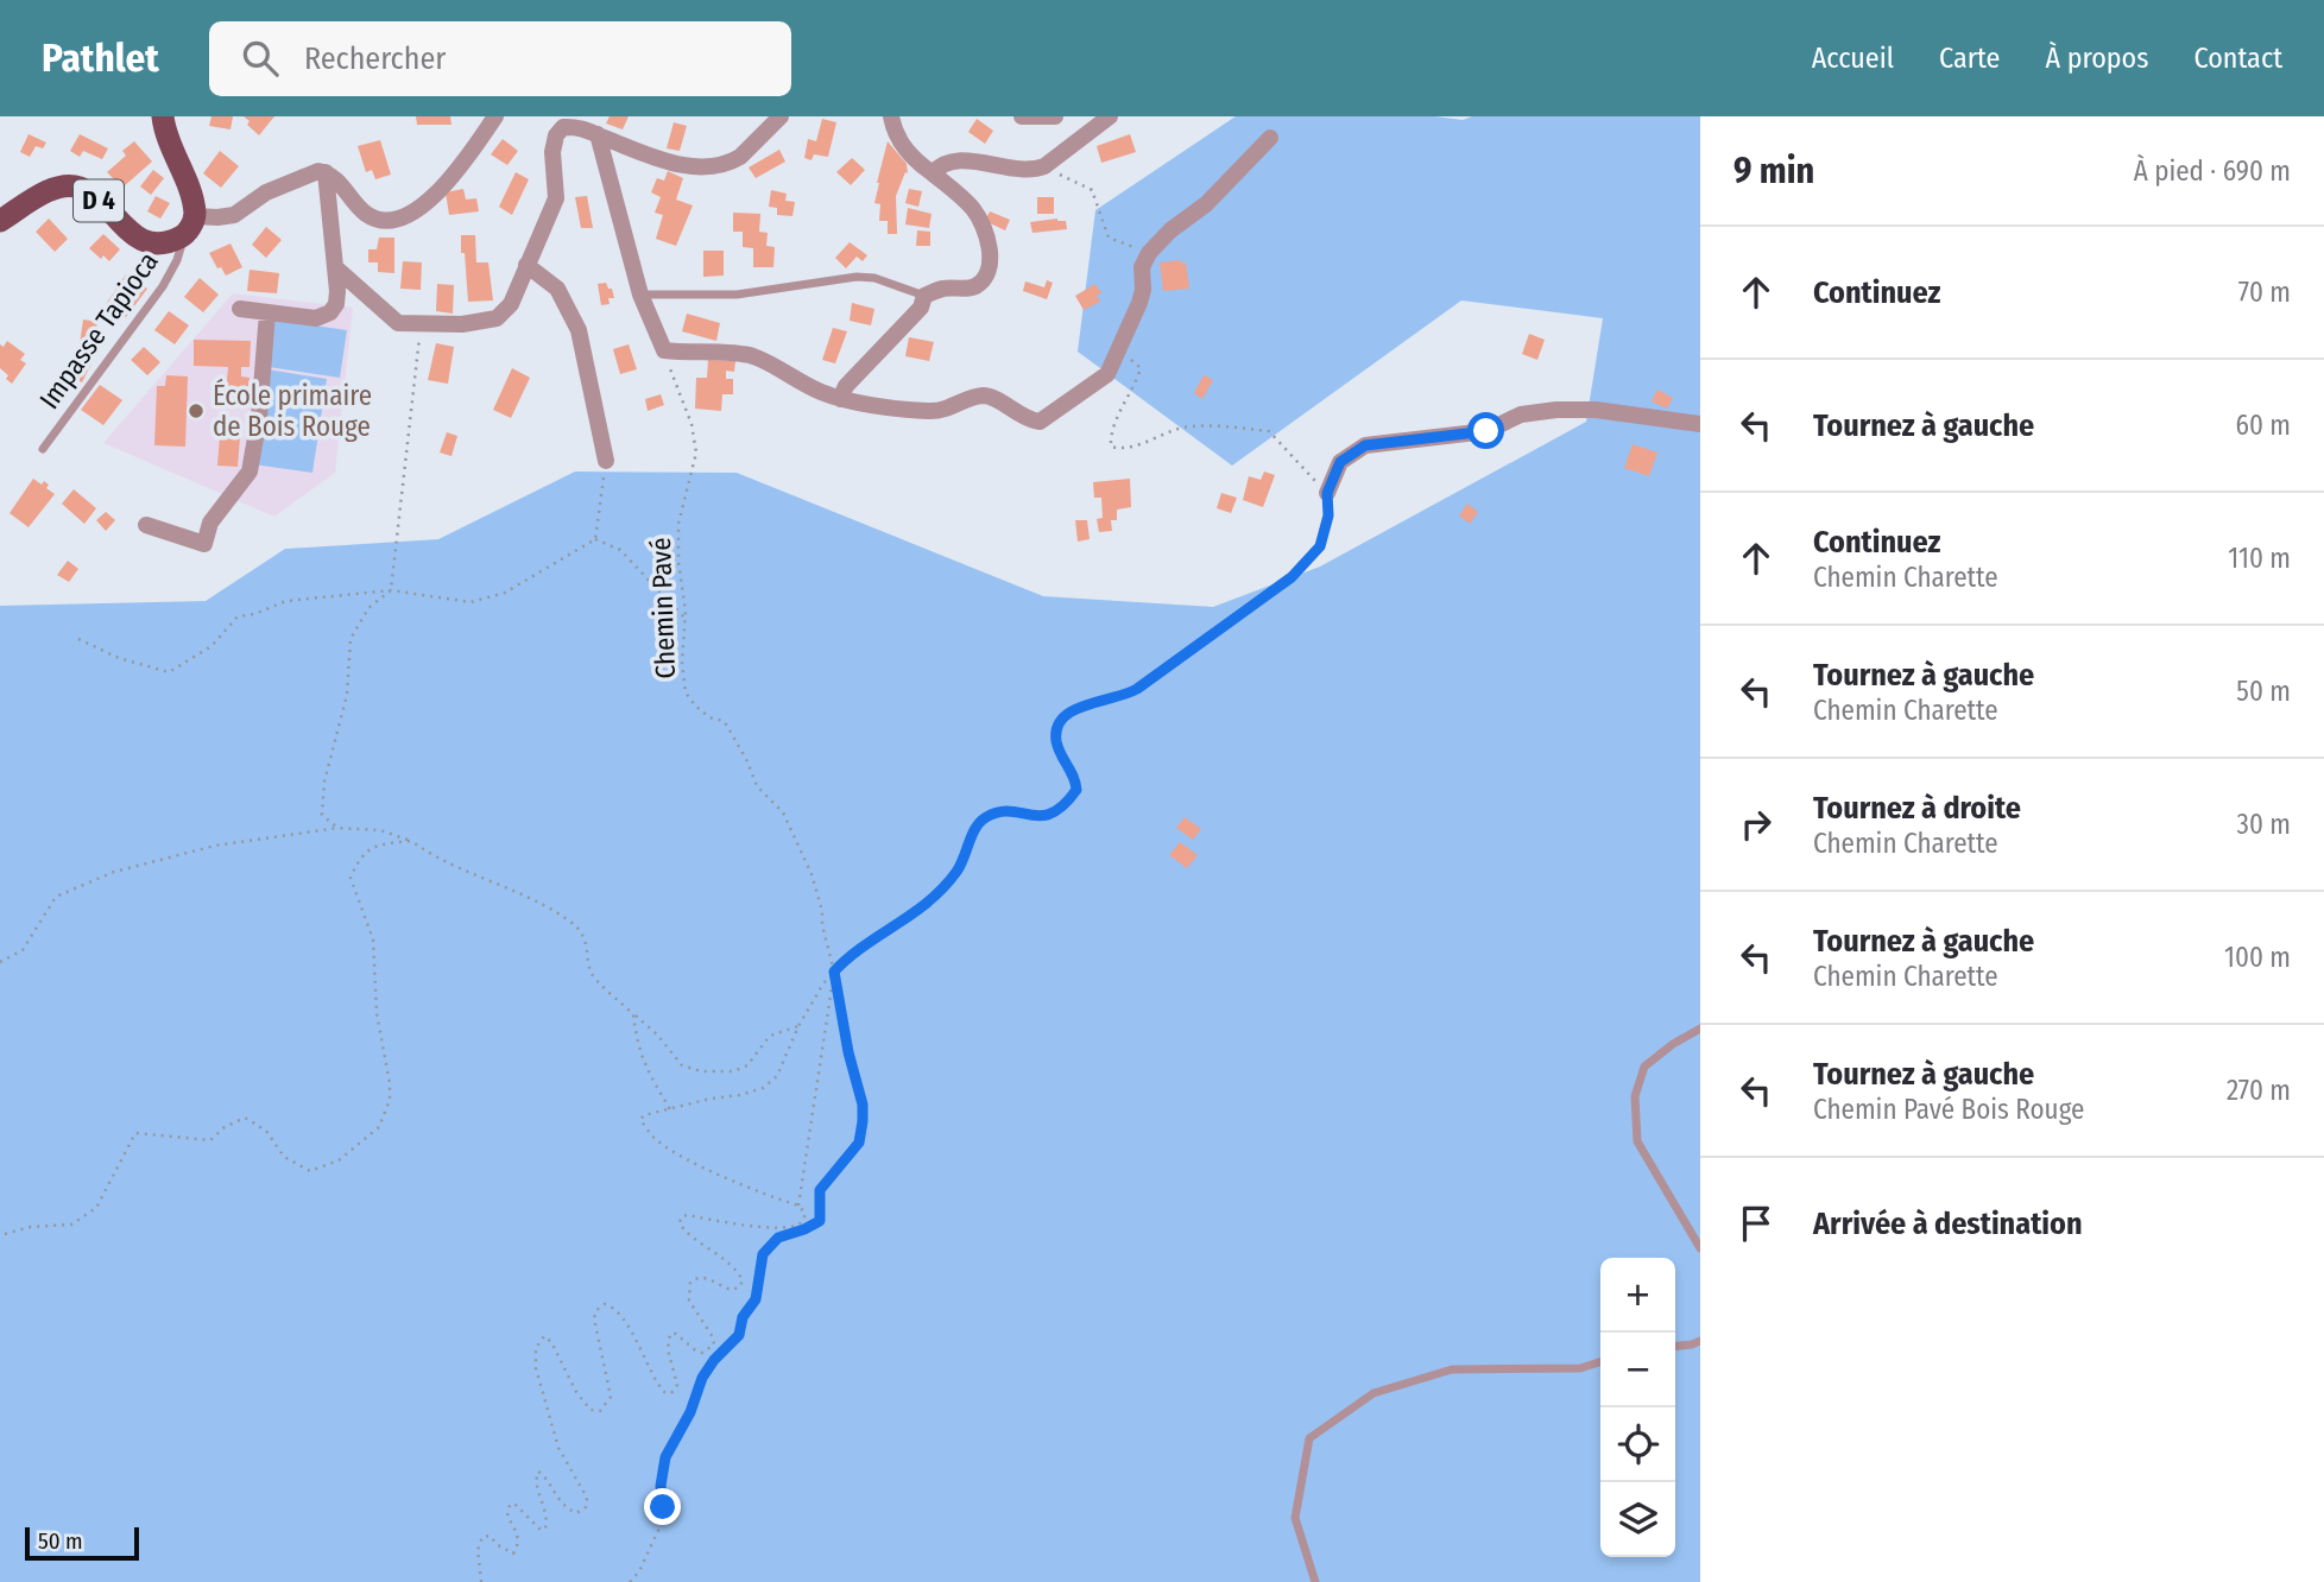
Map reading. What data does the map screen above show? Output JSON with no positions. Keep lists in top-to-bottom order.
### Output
{
  "streets": {
    "main road": ["D 4"],
    "lane": ["Impasse Tapioca"],
    "path": ["Chemin Pavé"]
  },
  "crossings": [
    ["D 4", "Impasse Tapioca"]
  ],
  "places": ["École primaire de Bois Rouge"],
  "scale_bar": "50 m",
  "page": {
    "header": "Pathlet",
    "search": "Rechercher",
    "nav": [
      "Accueil",
      "Carte",
      "À propos",
      "Contact"
    ],
    "heading": ["9 min", "À pied · 690 m"],
    "list": [
      ["Continuez", "70 m"],
      ["Tournez à gauche", "60 m"],
      ["Continuez", "Chemin Charette", "110 m"],
      ["Tournez à gauche", "Chemin Charette", "50 m"],
      ["Tournez à droite", "Chemin Charette", "30 m"],
      ["Tournez à gauche", "Chemin Charette", "100 m"],
      ["Tournez à gauche", "Chemin Pavé Bois Rouge", "270 m"],
      "Arrivée à destination"
    ],
    "map_buttons": ["+", "−"],
    "scale": "50 m"
  }
}
